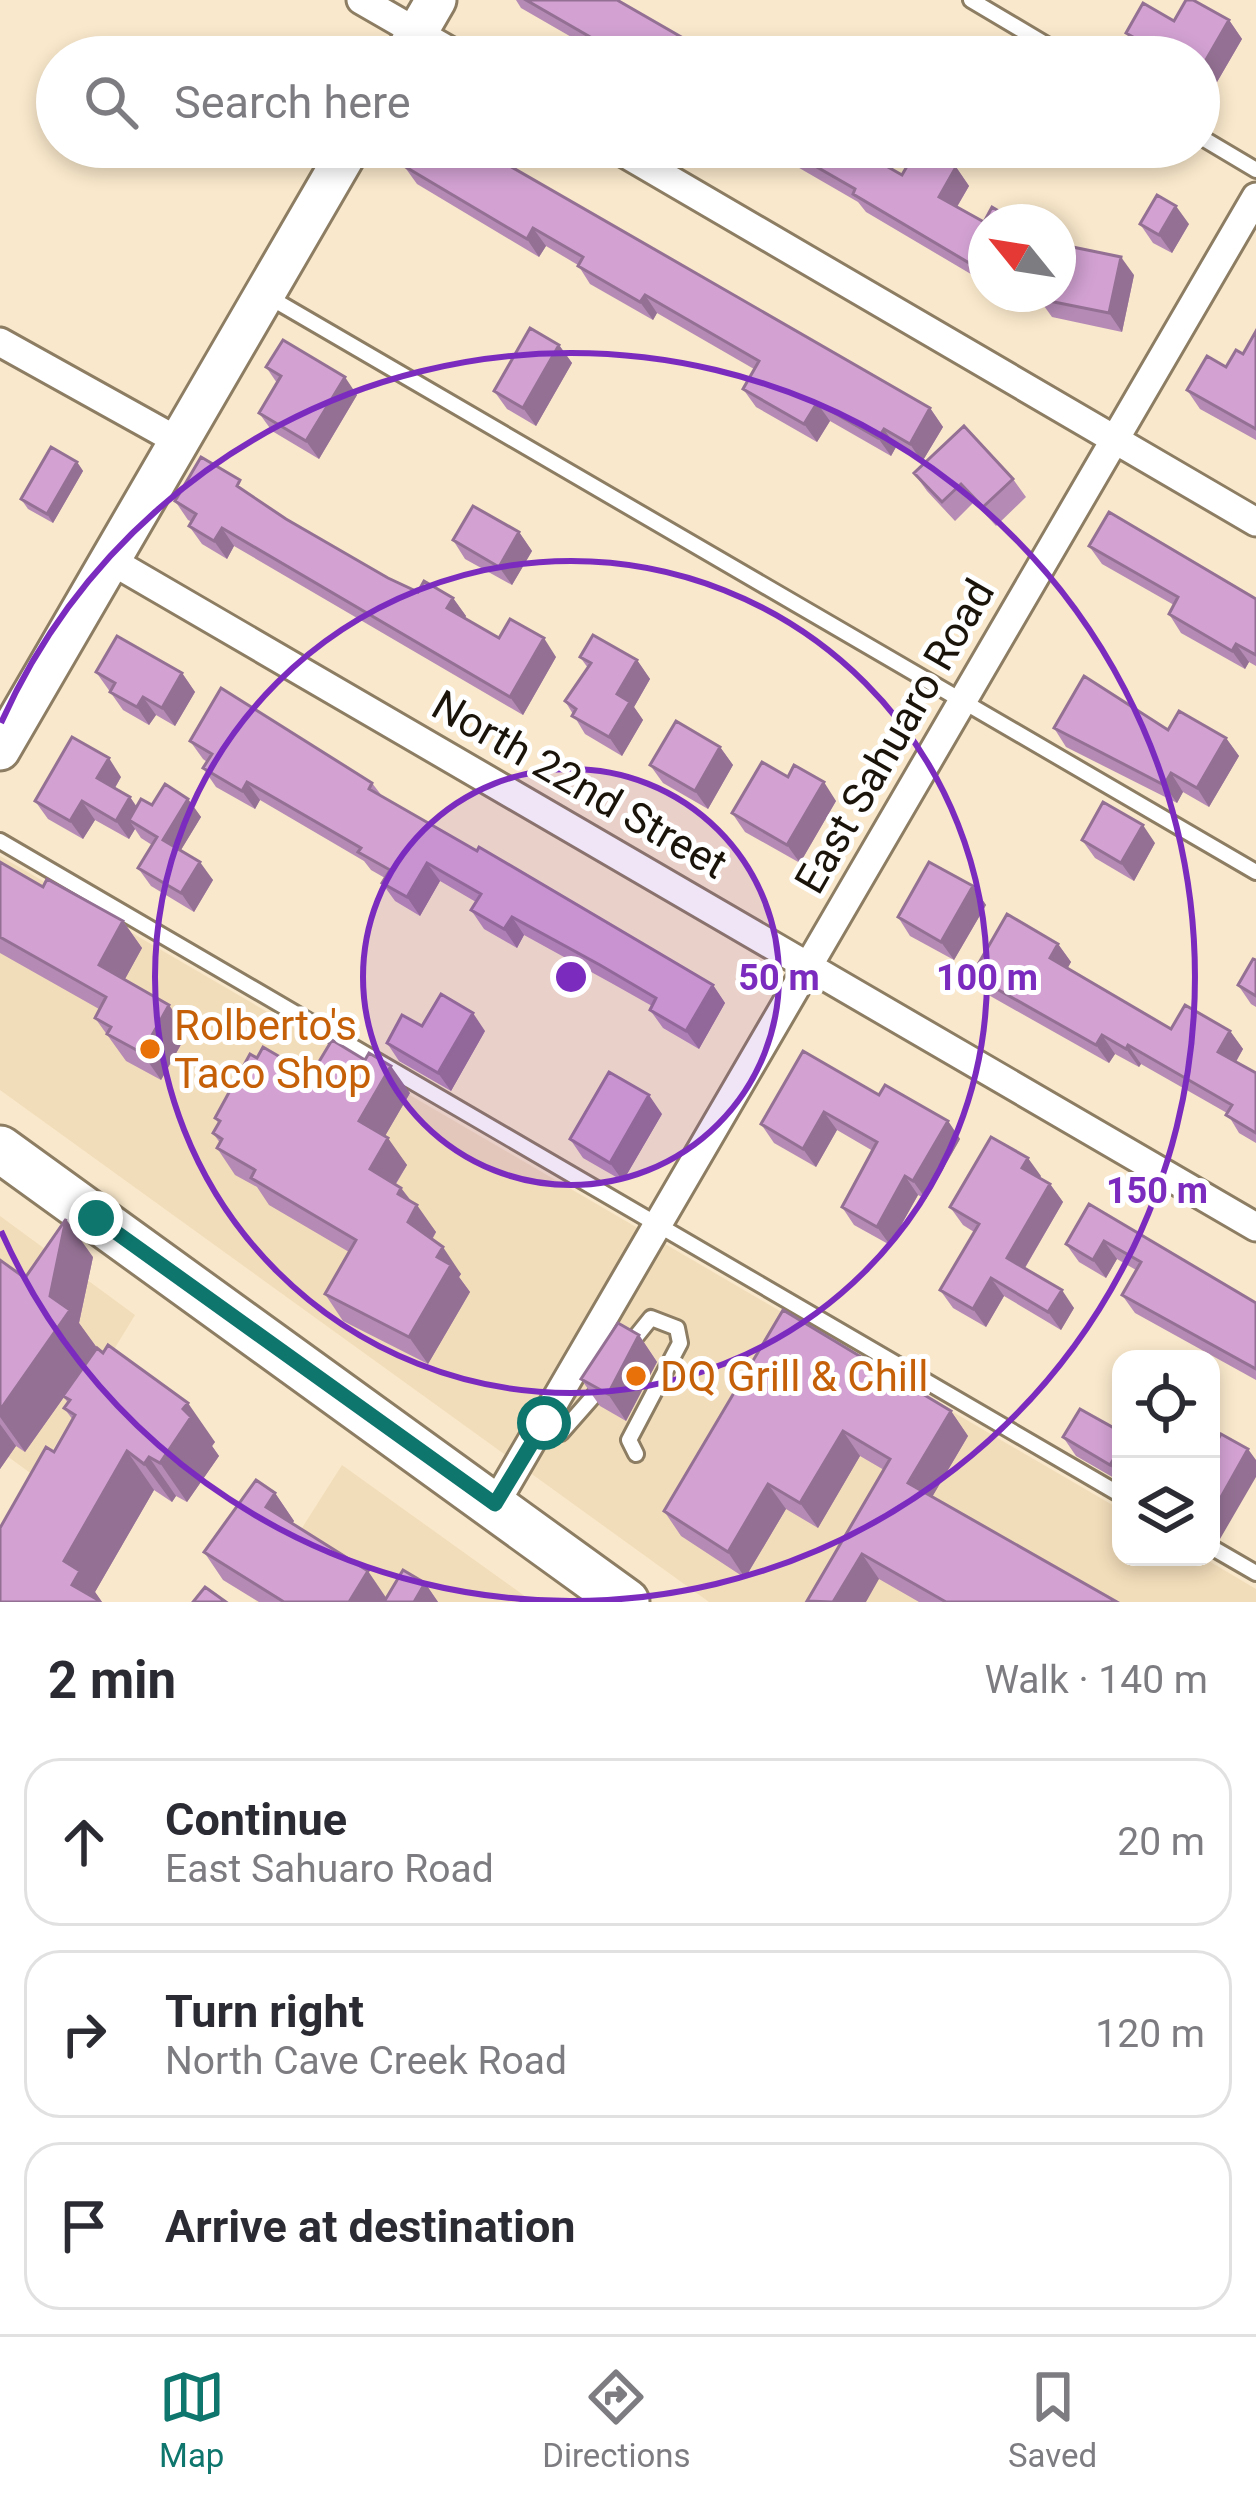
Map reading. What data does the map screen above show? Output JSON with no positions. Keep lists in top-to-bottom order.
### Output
{
  "streets": {
    "street": ["East Sahuaro Road", "North 22nd Street"]
  },
  "crossings": [
    ["East Sahuaro Road", "North 22nd Street"]
  ],
  "places": ["Rolberto's Taco Shop", "DQ Grill & Chill"],
  "north": "top left",
  "page": {
    "search": "Search here",
    "heading": ["2 min", "Walk · 140 m"],
    "list": [
      ["Continue", "East Sahuaro Road", "20 m"],
      ["Turn right", "North Cave Creek Road", "120 m"],
      "Arrive at destination"
    ],
    "nav": ["Map", "Directions", "Saved"]
  },
  "rings": ["50 m", "100 m", "150 m"]
}
